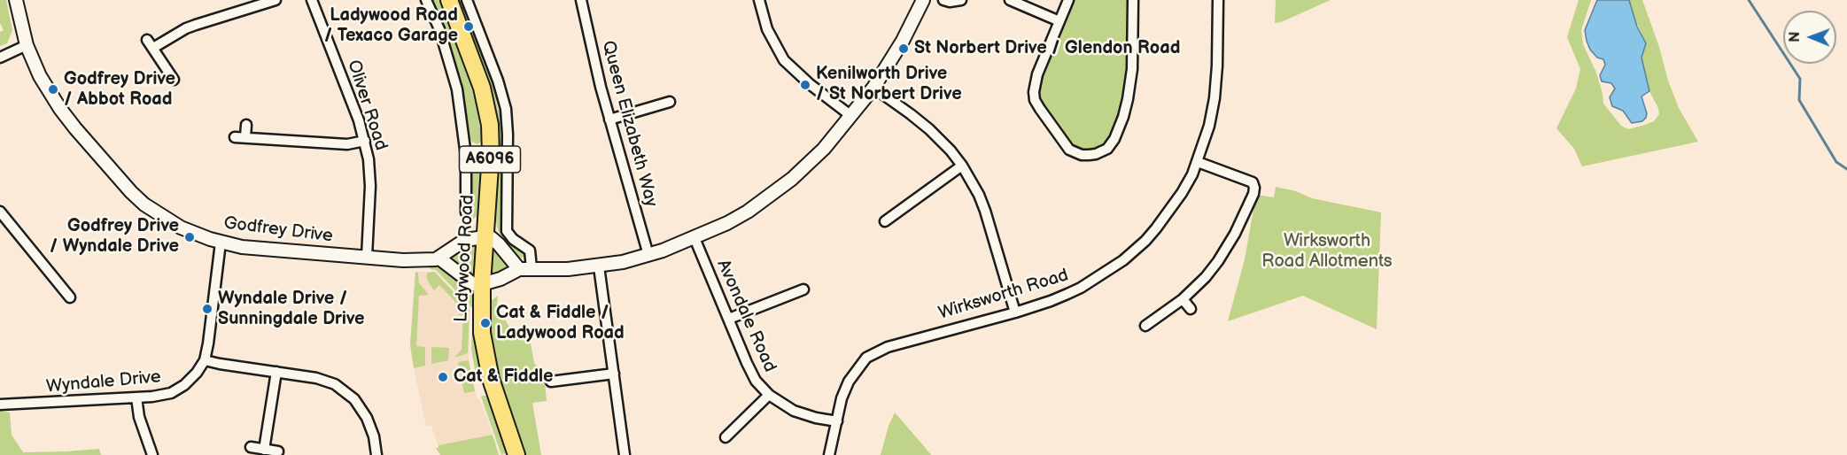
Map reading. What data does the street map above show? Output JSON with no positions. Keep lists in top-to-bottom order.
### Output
{
  "streets": {
    "main road": ["A6096", "Ladywood Road"],
    "street": [
      "Oliver Road",
      "Queen Elizabeth Way",
      "Godfrey Drive",
      "Wirksworth Road",
      "Avondale Road",
      "Wyndale Drive"
    ]
  },
  "crossings": [
    ["Oliver Road", "Godfrey Drive"],
    ["Godfrey Drive", "Ladywood Road"],
    ["Wirksworth Road", "Avondale Road"]
  ],
  "parks": ["Wirksworth Road Allotments"],
  "places": [
    "Ladywood Road / Texaco Garage",
    "St Norbert Drive / Glendon Road",
    "Kenilworth Drive / St Norbert Drive",
    "Godfrey Drive / Abbot Road",
    "Godfrey Drive / Wyndale Drive",
    "Wyndale Drive / Sunningdale Drive",
    "Cat & Fiddle / Ladywood Road",
    "Cat & Fiddle"
  ],
  "north": "left"
}
